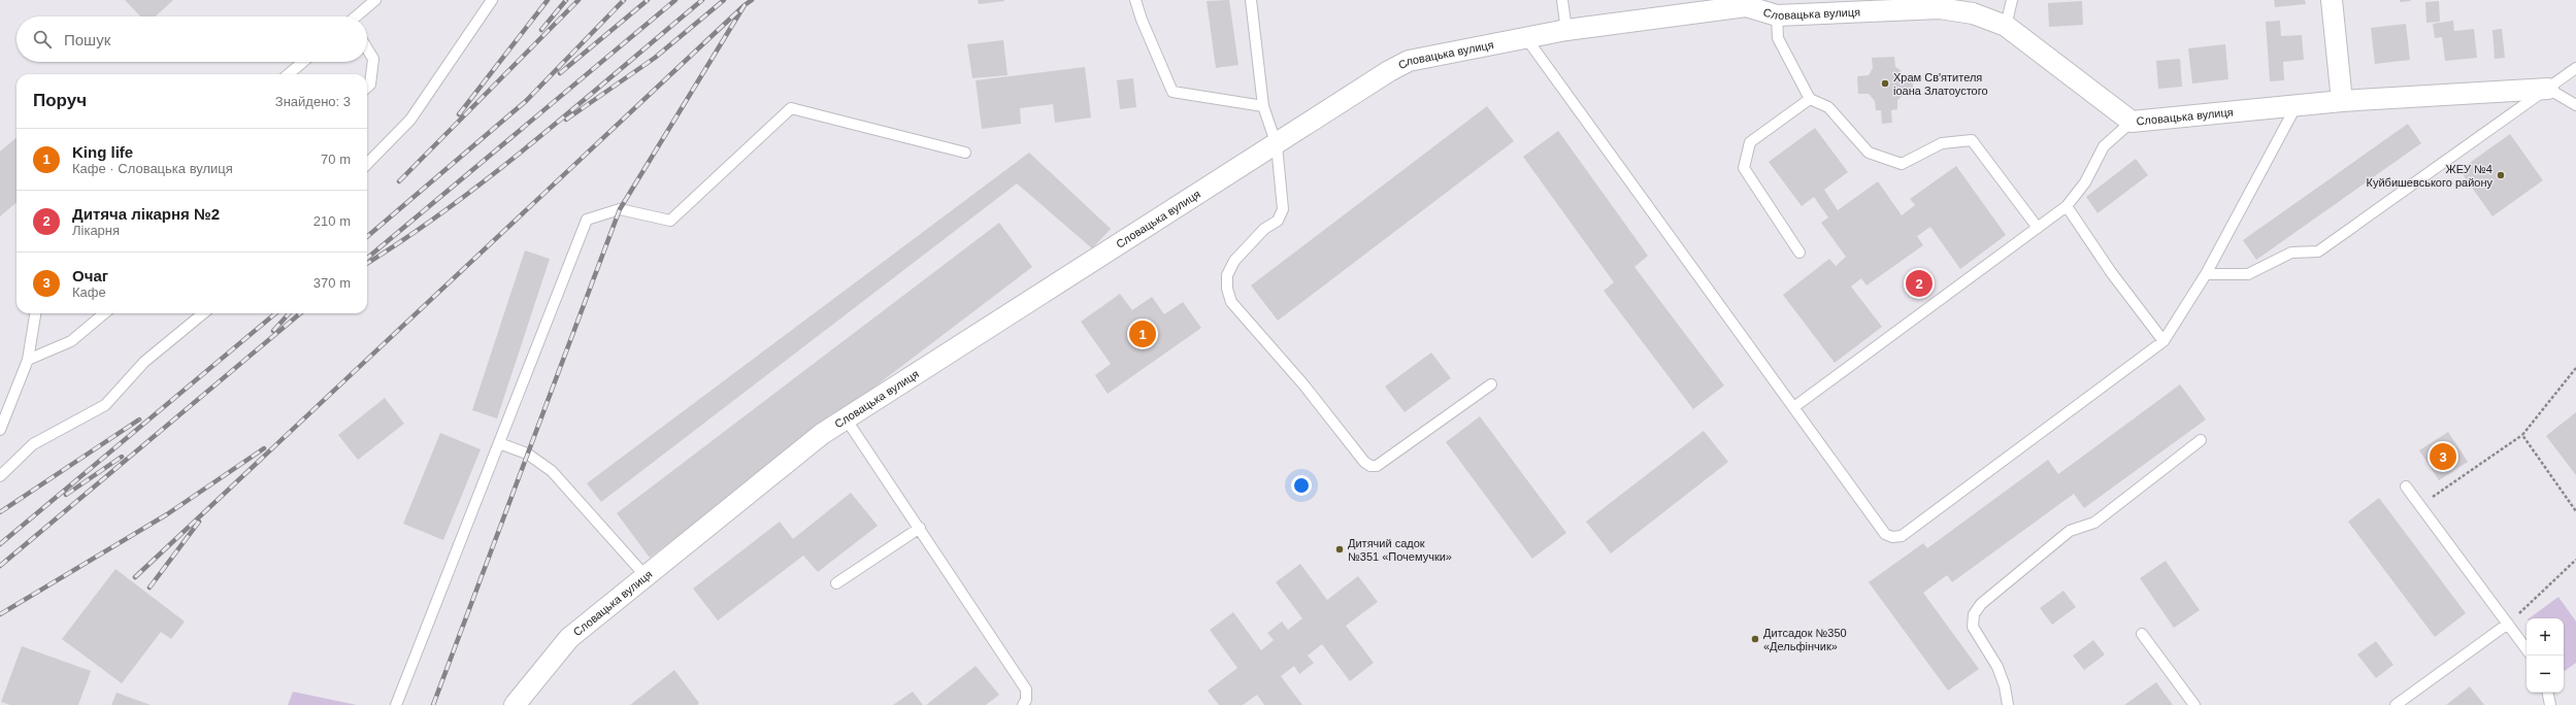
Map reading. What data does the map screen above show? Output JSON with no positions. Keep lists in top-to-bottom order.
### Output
{
  "streets": {
    "street": ["Словацька вулиця"]
  },
  "places": [
    "Храм Св'ятителя іоана Златоустого",
    "ЖЕУ №4 Куйбишевського району",
    "Дитячий садок №351 «Почемучки»",
    "Дитсадок №350 «Дельфінчик»"
  ],
  "page": {
    "search": "Пошук",
    "heading": ["Поруч", "Знайдено: 3"],
    "list": [
      {
        "mark": "1",
        "name": "King life",
        "note": "Кафе · Словацька вулиця",
        "value": "70 m"
      },
      {
        "mark": "2",
        "name": "Дитяча лікарня №2",
        "note": "Лікарня",
        "value": "210 m"
      },
      {
        "mark": "3",
        "name": "Очаг",
        "note": "Кафе",
        "value": "370 m"
      }
    ],
    "pins": ["2", "1", "3"],
    "map_buttons": ["+", "−"]
  }
}
